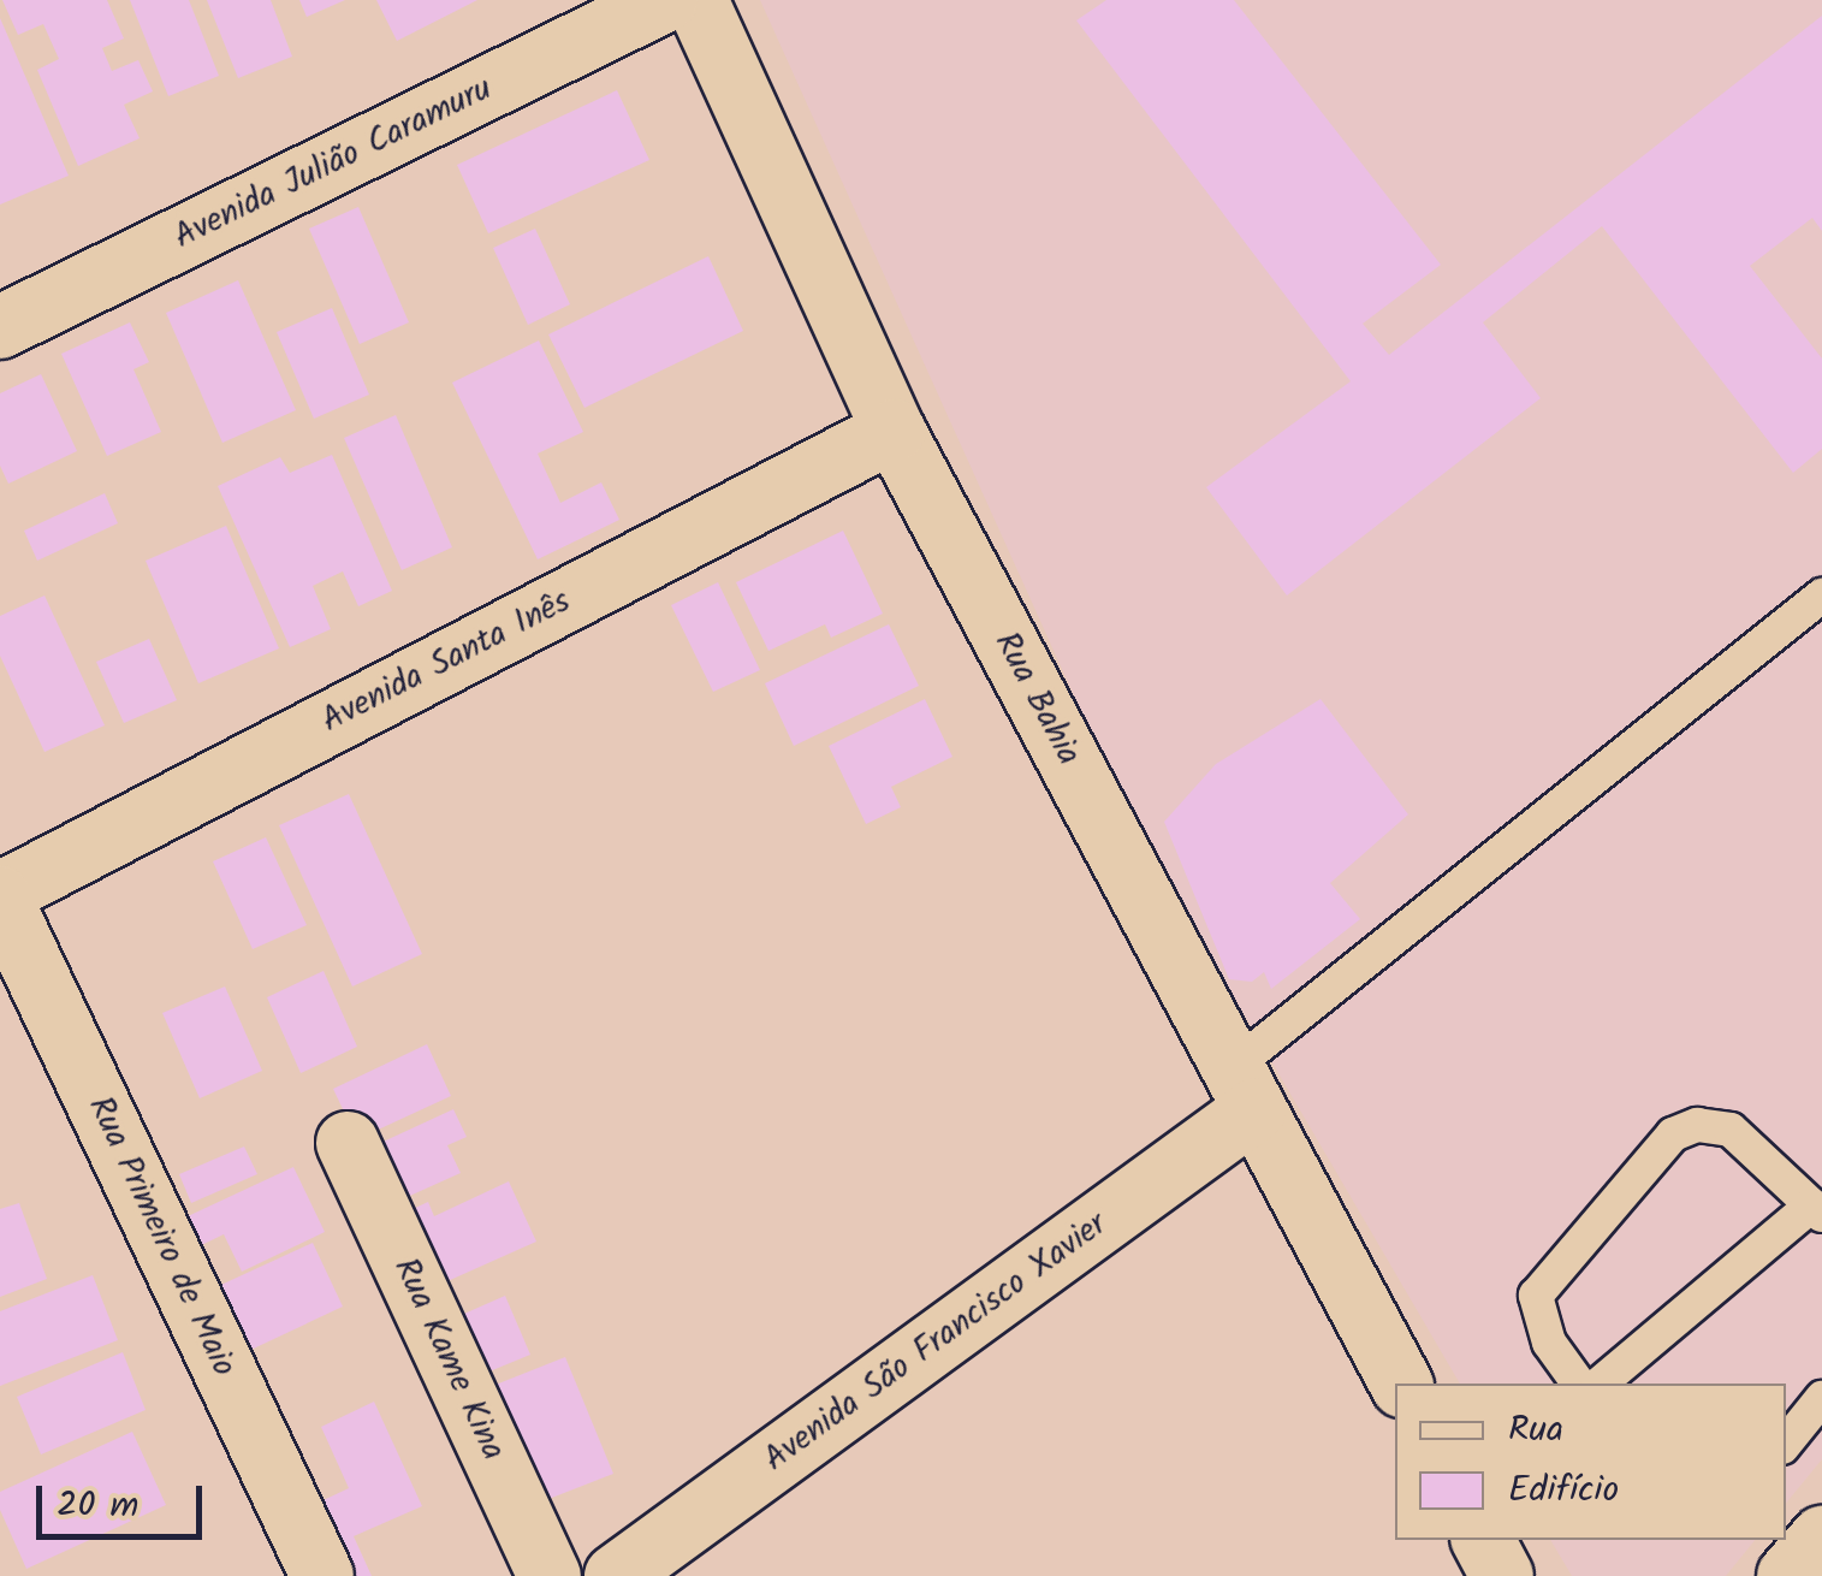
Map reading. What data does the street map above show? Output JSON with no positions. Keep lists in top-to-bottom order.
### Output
{
  "streets": {
    "street": [
      "Avenida Julião Caramuru",
      "Avenida Santa Inês",
      "Rua Bahia",
      "Rua Primeiro de Maio",
      "Avenida São Francisco Xavier",
      "Rua Kame Kina"
    ]
  },
  "crossings": [
    ["Avenida Santa Inês", "Rua Bahia"],
    ["Avenida Santa Inês", "Rua Primeiro de Maio"],
    ["Rua Bahia", "Avenida São Francisco Xavier"]
  ],
  "legend": ["Rua", "Edifício"],
  "scale_bar": "20 m"
}
